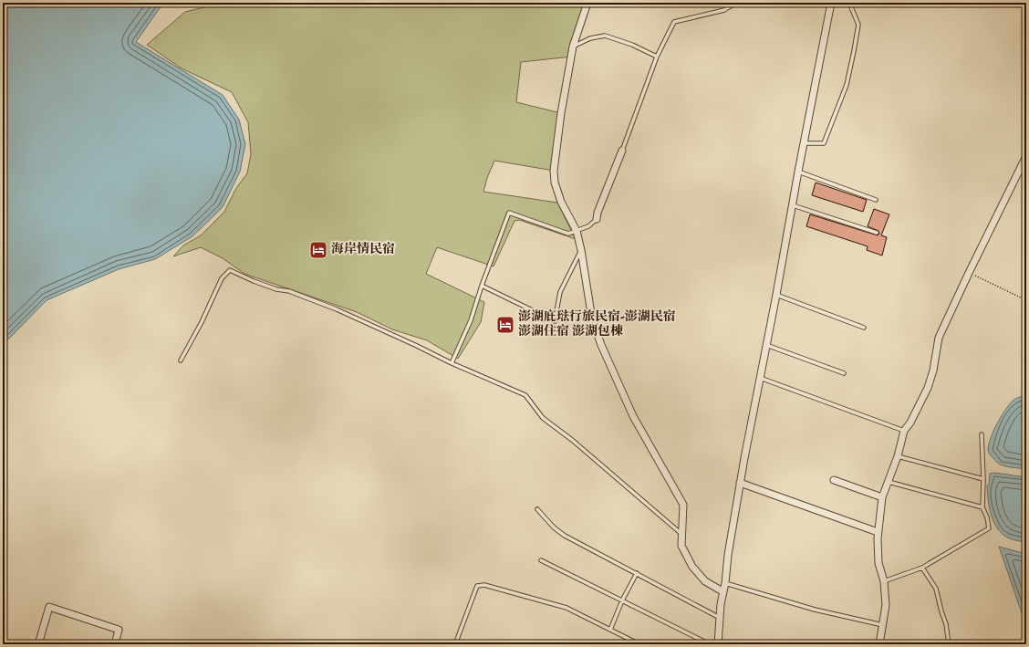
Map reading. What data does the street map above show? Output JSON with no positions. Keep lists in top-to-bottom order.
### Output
{
  "places": {
    "hotel": ["海岸情民宿", "澎湖庇琺行旅民宿-澎湖民宿 澎湖住宿 澎湖包棟"]
  }
}
